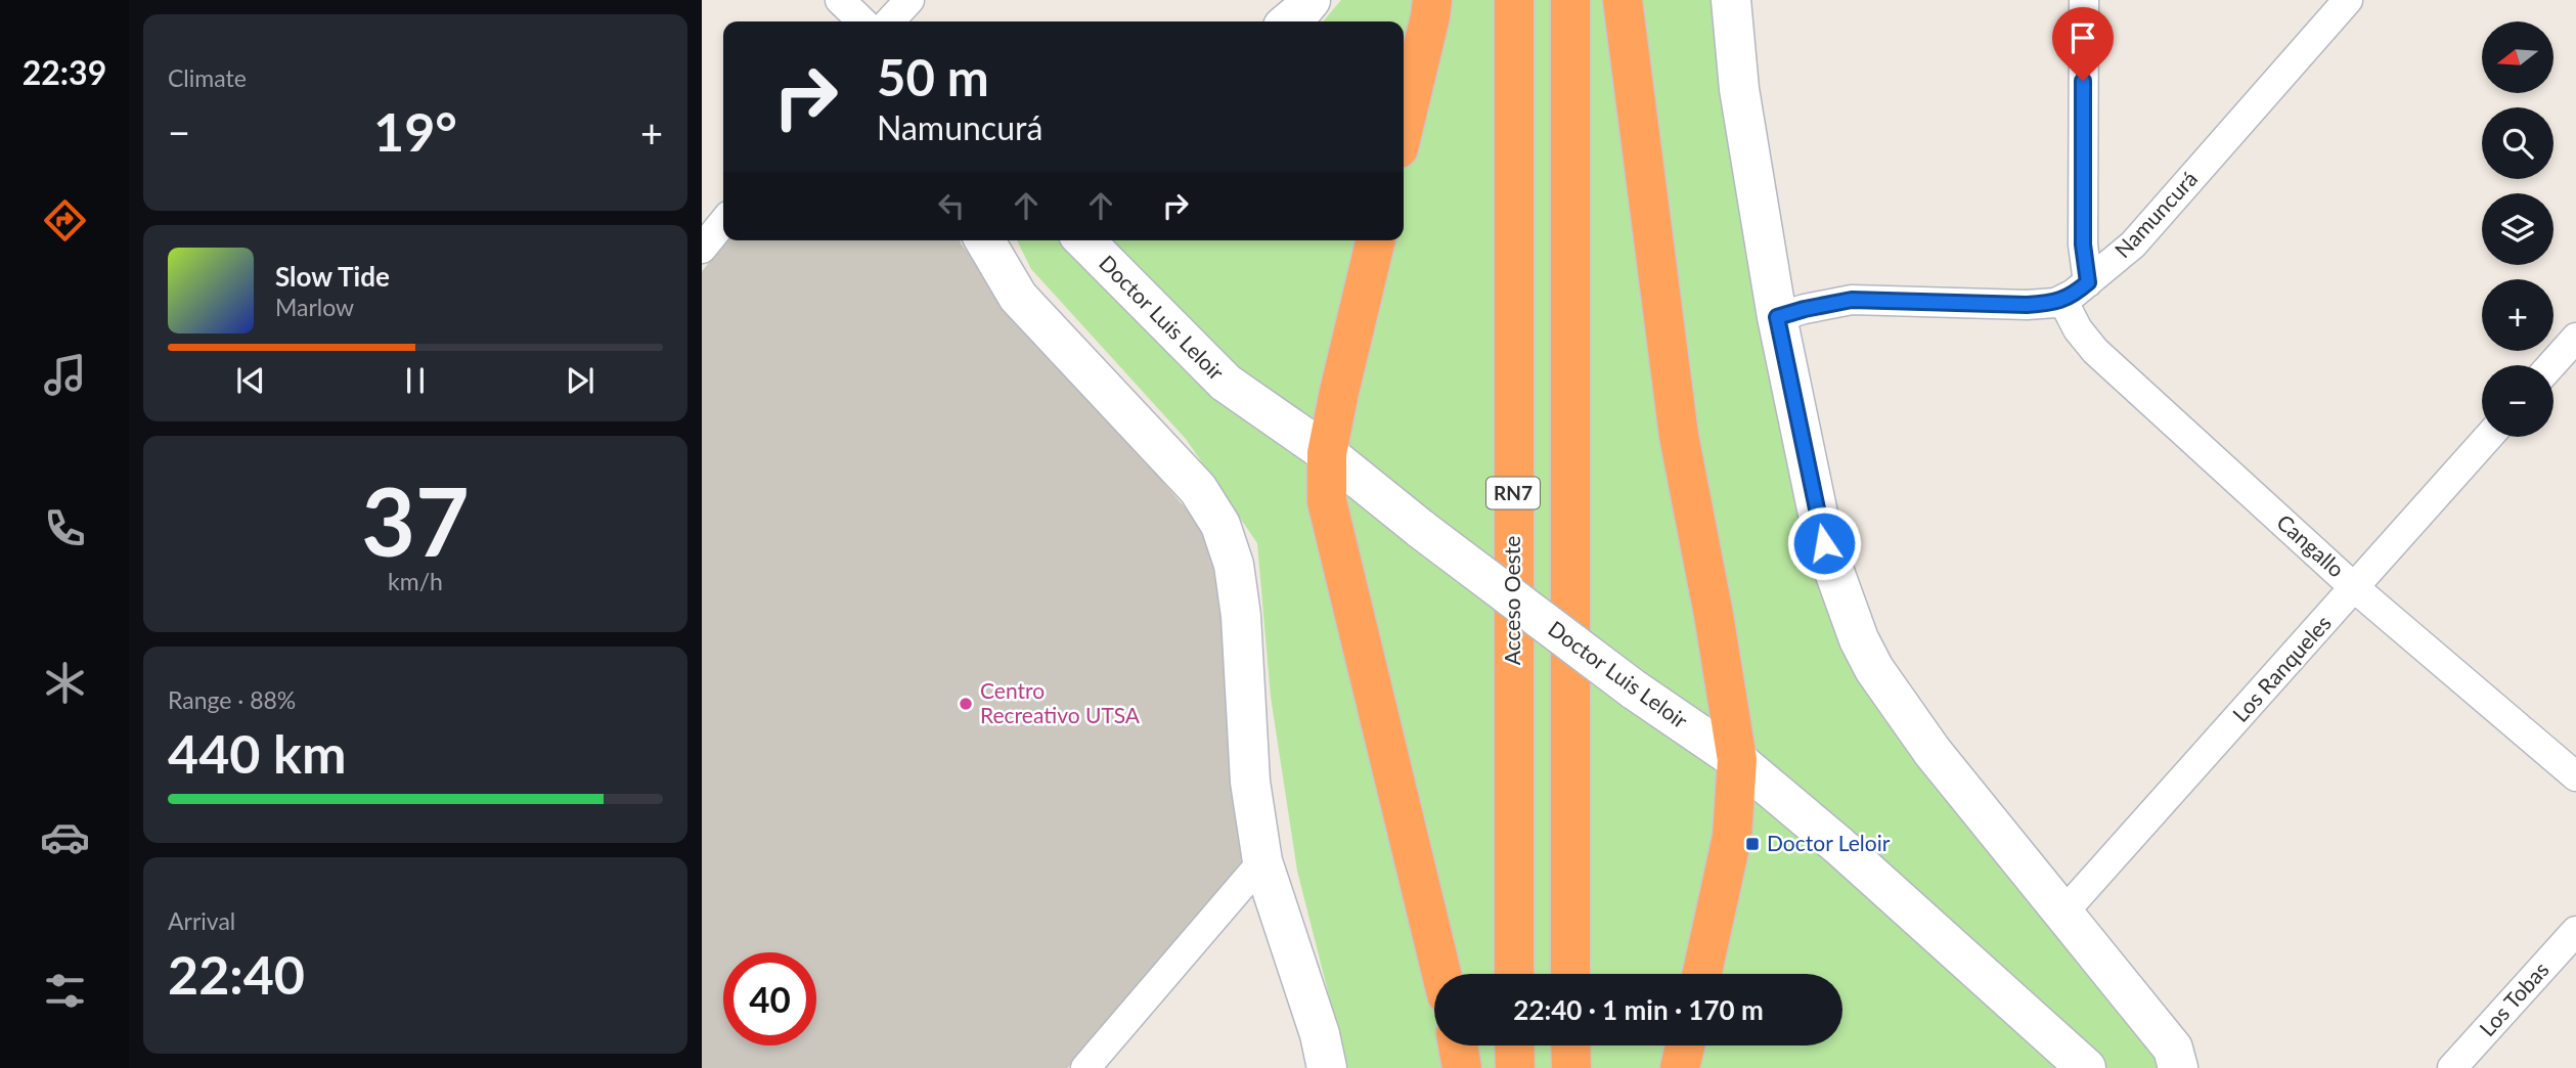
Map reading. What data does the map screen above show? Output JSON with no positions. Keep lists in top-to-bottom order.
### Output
{
  "streets": {
    "highway": ["RN7", "Acceso Oeste"],
    "street": [
      "Namuncurá",
      "Doctor Luis Leloir",
      "Cangallo",
      "Los Ranqueles",
      "Los Tobas"
    ]
  },
  "crossings": [
    ["Namuncurá", "Cangallo"],
    ["Cangallo", "Los Ranqueles"]
  ],
  "places": {
    "other": ["Centro Recreativo UTSA"],
    "transit": ["Doctor Leloir"]
  },
  "north": "left",
  "page": {
    "tabs": "22:39",
    "tile": [
      "Climate",
      ["37", "km/h"],
      ["Range · 88%", "440 km"],
      ["Arrival", "22:40"]
    ],
    "map_buttons": ["+", "−"],
    "turn": ["50 m", "Namuncurá"],
    "heat": ["−", "19°", "+"],
    "song": ["Slow Tide", "Marlow"],
    "limit": "40",
    "trip": "22:40 · 1 min · 170 m"
  }
}
